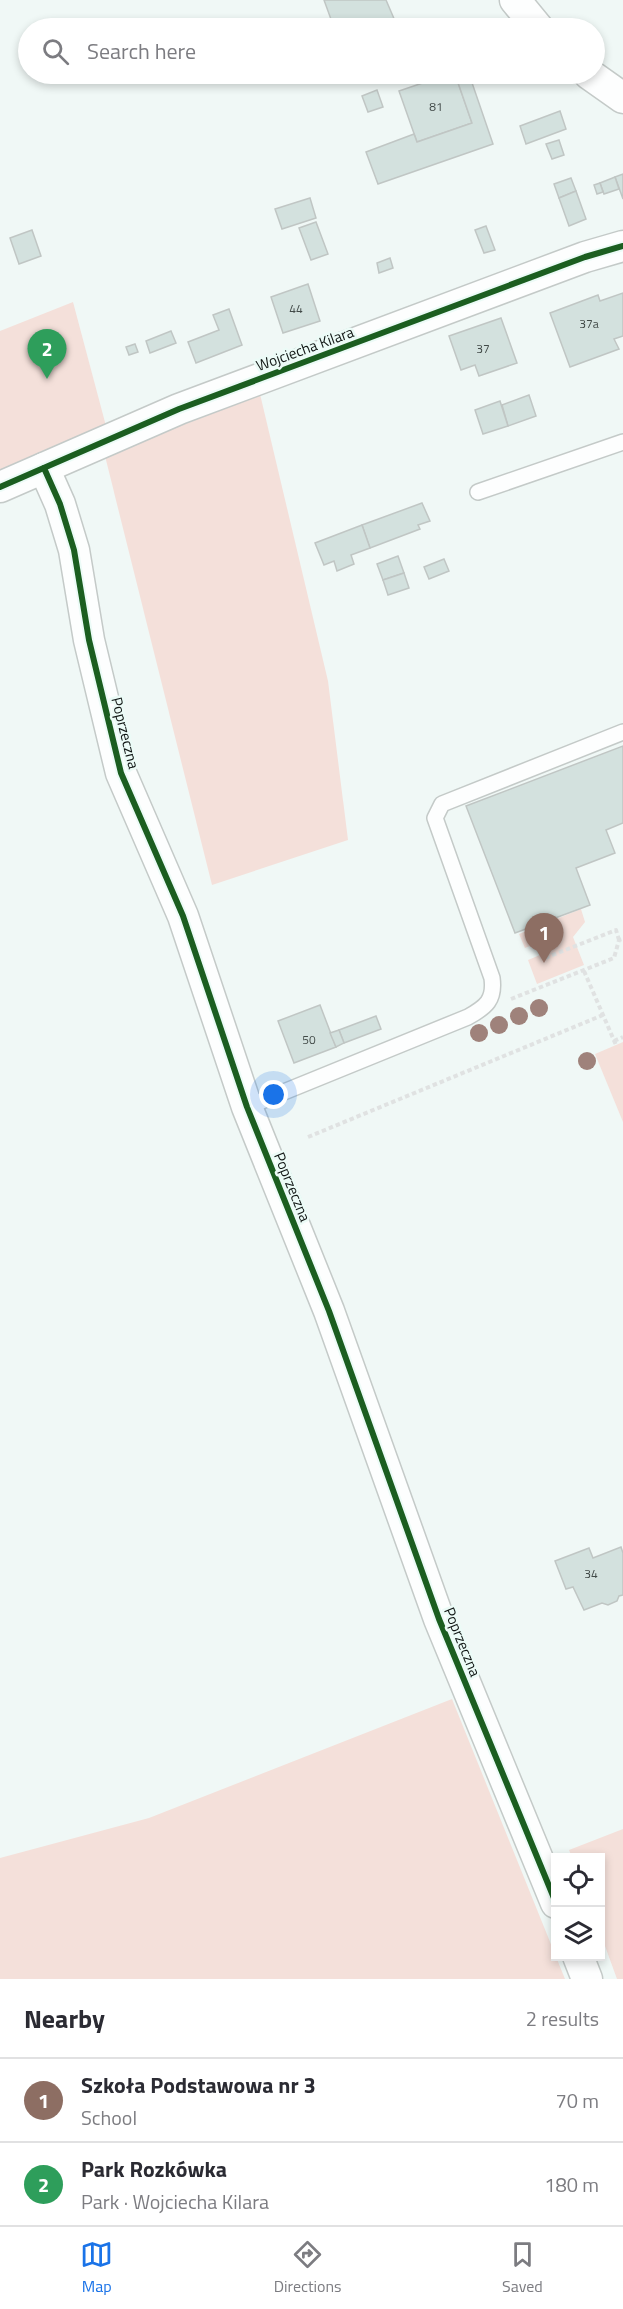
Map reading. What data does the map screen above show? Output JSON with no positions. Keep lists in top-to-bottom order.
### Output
{
  "streets": {
    "street": ["Wojciecha Kilara", "Poprzeczna"]
  },
  "crossings": [
    ["Wojciecha Kilara", "Poprzeczna"]
  ],
  "house_numbers": [
    "81",
    "44",
    "37a",
    "37",
    "50",
    "34"
  ],
  "page": {
    "search": "Search here",
    "pins": ["2", "1"],
    "heading": ["Nearby", "2 results"],
    "list": [
      {
        "mark": "1",
        "name": "Szkoła Podstawowa nr 3",
        "note": "School",
        "value": "70 m"
      },
      {
        "mark": "2",
        "name": "Park Rozkówka",
        "note": "Park · Wojciecha Kilara",
        "value": "180 m"
      }
    ],
    "nav": ["Map", "Directions", "Saved"]
  }
}
